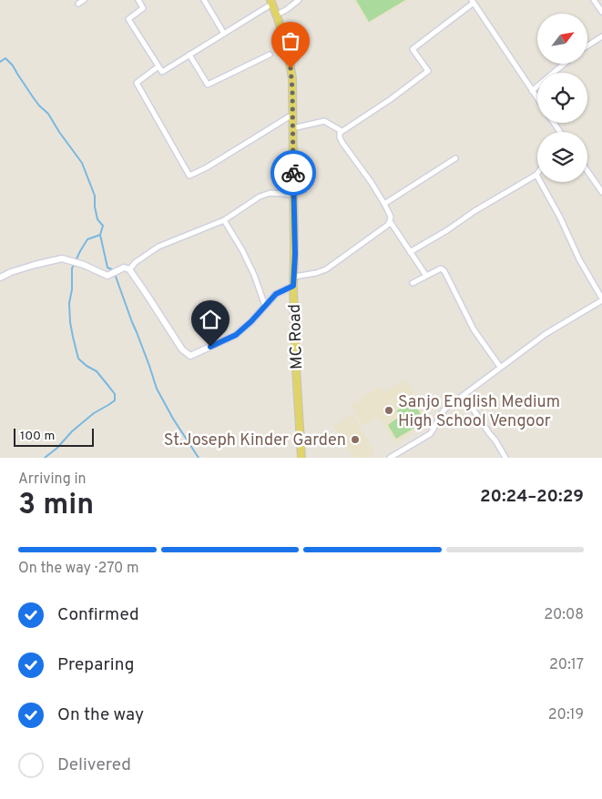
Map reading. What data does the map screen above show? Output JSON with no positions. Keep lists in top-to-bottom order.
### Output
{
  "streets": {
    "main road": ["MC Road"]
  },
  "places": ["Sanjo English Medium High School Vengoor", "St.Joseph Kinder Garden"],
  "scale_bar": "100 m",
  "north": "top right",
  "page": {
    "scale": "100 m",
    "heading": ["3 min", "Arriving in", "20:24–20:29"],
    "bar": "On the way · 270 m",
    "list": [
      ["Confirmed", "20:08"],
      ["Preparing", "20:17"],
      ["On the way", "20:19"],
      "Delivered"
    ]
  }
}
